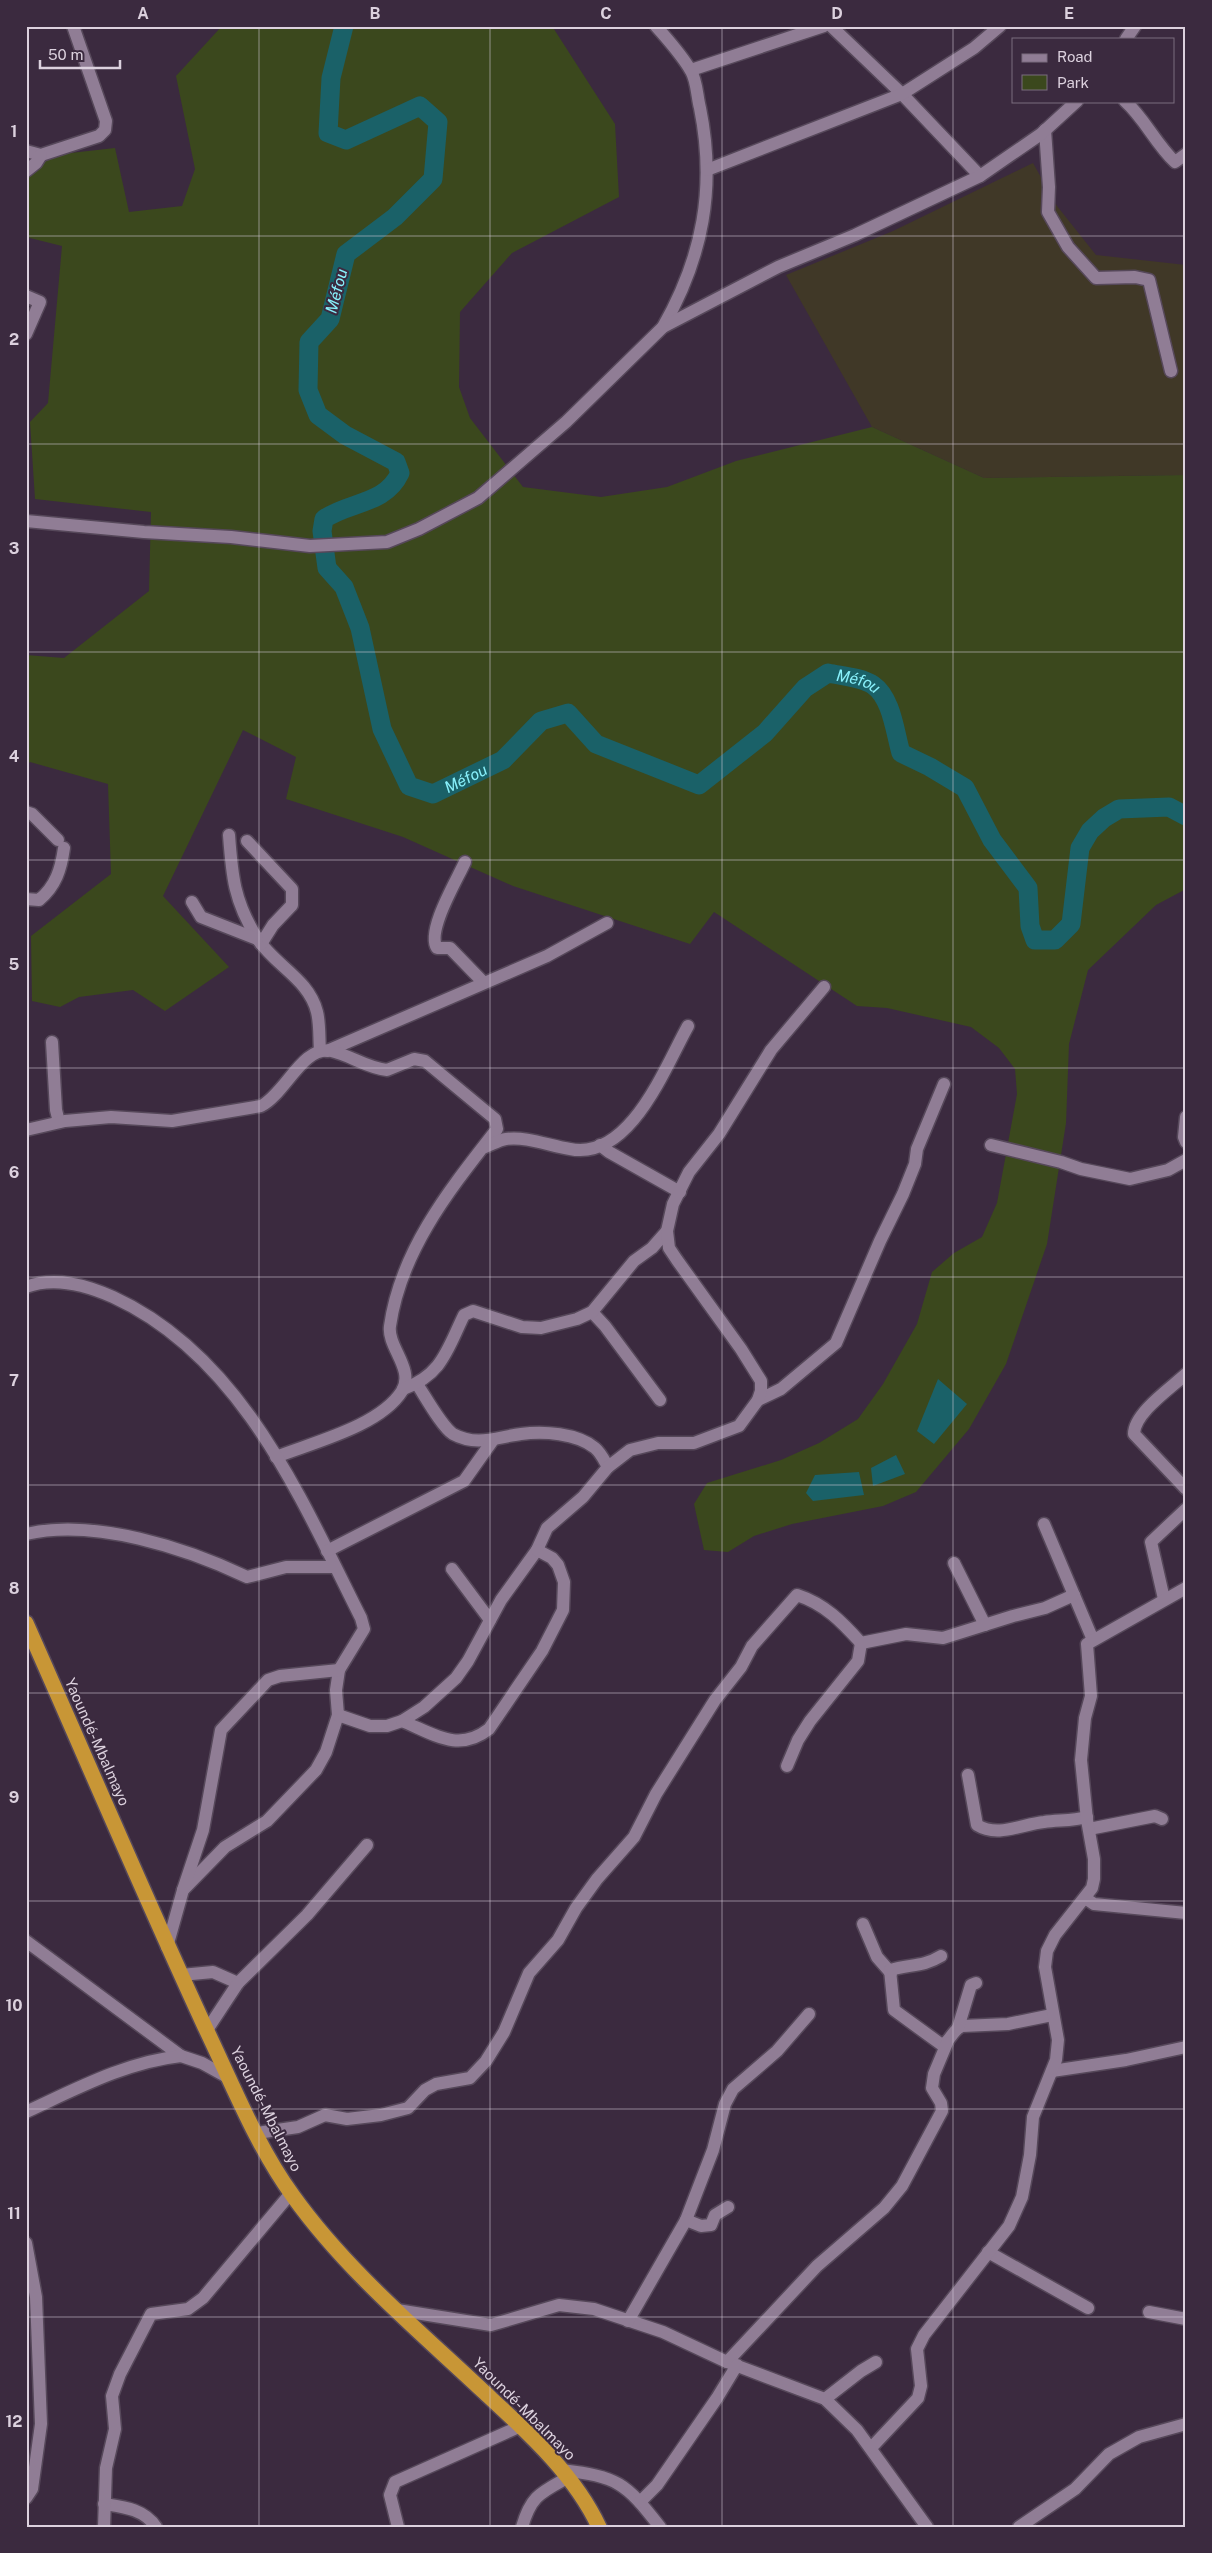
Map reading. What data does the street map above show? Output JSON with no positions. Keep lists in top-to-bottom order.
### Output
{
  "streets": {
    "highway": ["Yaoundé-Mbalmayo"]
  },
  "water": ["Méfou"],
  "legend": ["Road", "Park"],
  "scale_bar": "50 m",
  "grid": {
    "columns": [
      "A",
      "B",
      "C",
      "D",
      "E"
    ],
    "rows": [
      "1",
      "2",
      "3",
      "4",
      "5",
      "6",
      "7",
      "8",
      "9",
      "10",
      "11",
      "12"
    ]
  }
}
